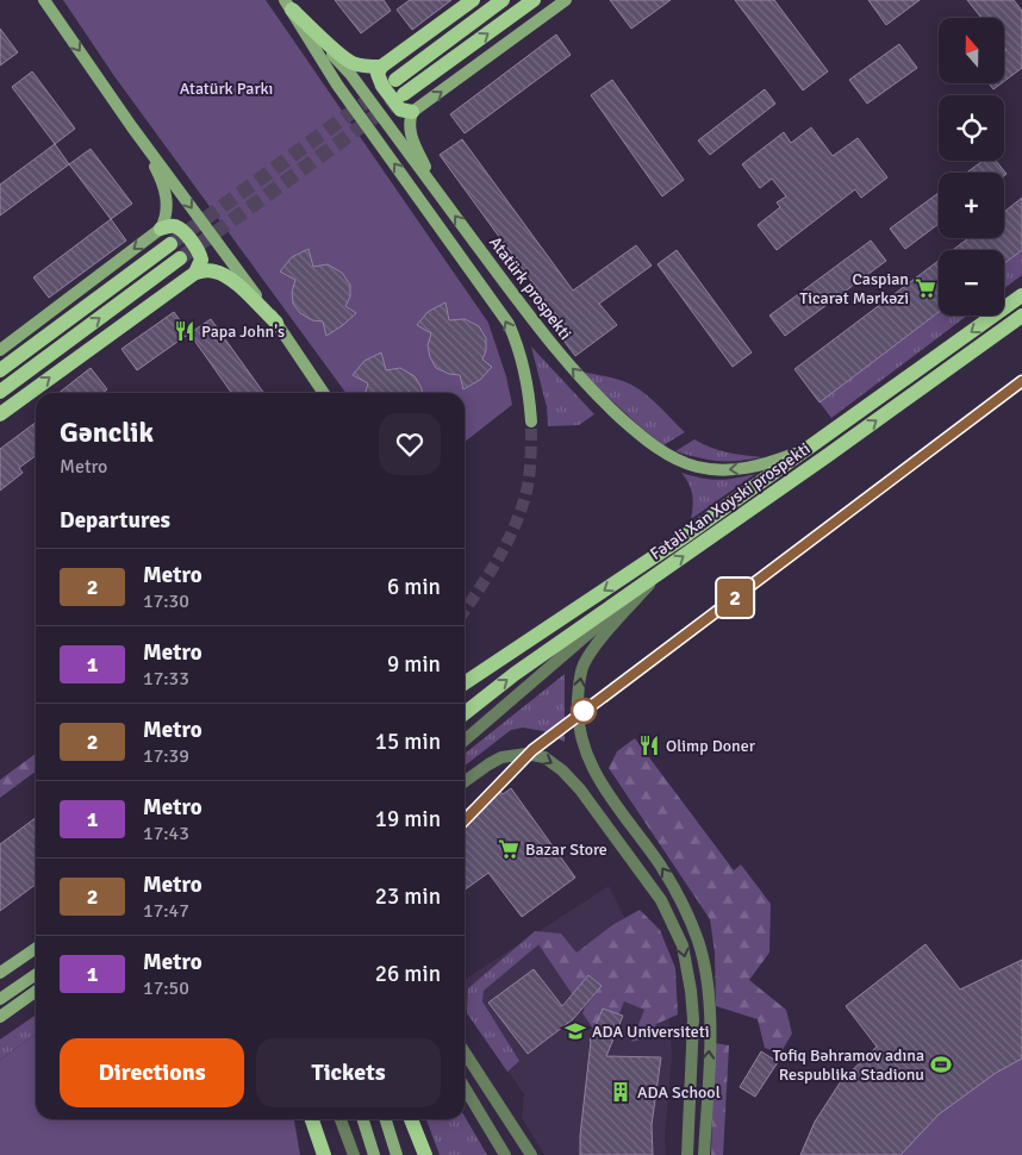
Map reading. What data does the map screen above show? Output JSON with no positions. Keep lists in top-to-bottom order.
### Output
{
  "streets": {
    "main road": ["Atatürk prospekti", "Fətəli Xan Xoyski prospekti"]
  },
  "crossings": [
    ["Atatürk prospekti", "Fətəli Xan Xoyski prospekti"]
  ],
  "one_way": ["Atatürk prospekti"],
  "parks": ["Atatürk Parkı"],
  "places": {
    "supermarket": ["Caspian Ticarət Mərkəzi", "Bazar Store"],
    "restaurant": ["Papa John's", "Olimp Doner"],
    "school or university": ["ADA Universiteti"],
    "sports": ["Tofiq Bəhramov adına Respublika Stadionu"],
    "building": ["ADA School"]
  },
  "lines": ["metro line 2"],
  "north": "top",
  "page": {
    "on_map": "2",
    "map_buttons": ["+", "−"],
    "heading": [
      ["Gənclik", "Metro"],
      "Departures"
    ],
    "list": [
      {
        "mark": "2",
        "name": "Metro",
        "note": "17:30",
        "value": "6 min"
      },
      {
        "mark": "1",
        "name": "Metro",
        "note": "17:33",
        "value": "9 min"
      },
      {
        "mark": "2",
        "name": "Metro",
        "note": "17:39",
        "value": "15 min"
      },
      {
        "mark": "1",
        "name": "Metro",
        "note": "17:43",
        "value": "19 min"
      },
      {
        "mark": "2",
        "name": "Metro",
        "note": "17:47",
        "value": "23 min"
      },
      {
        "mark": "1",
        "name": "Metro",
        "note": "17:50",
        "value": "26 min"
      }
    ],
    "buttons": ["Directions", "Tickets"]
  }
}
